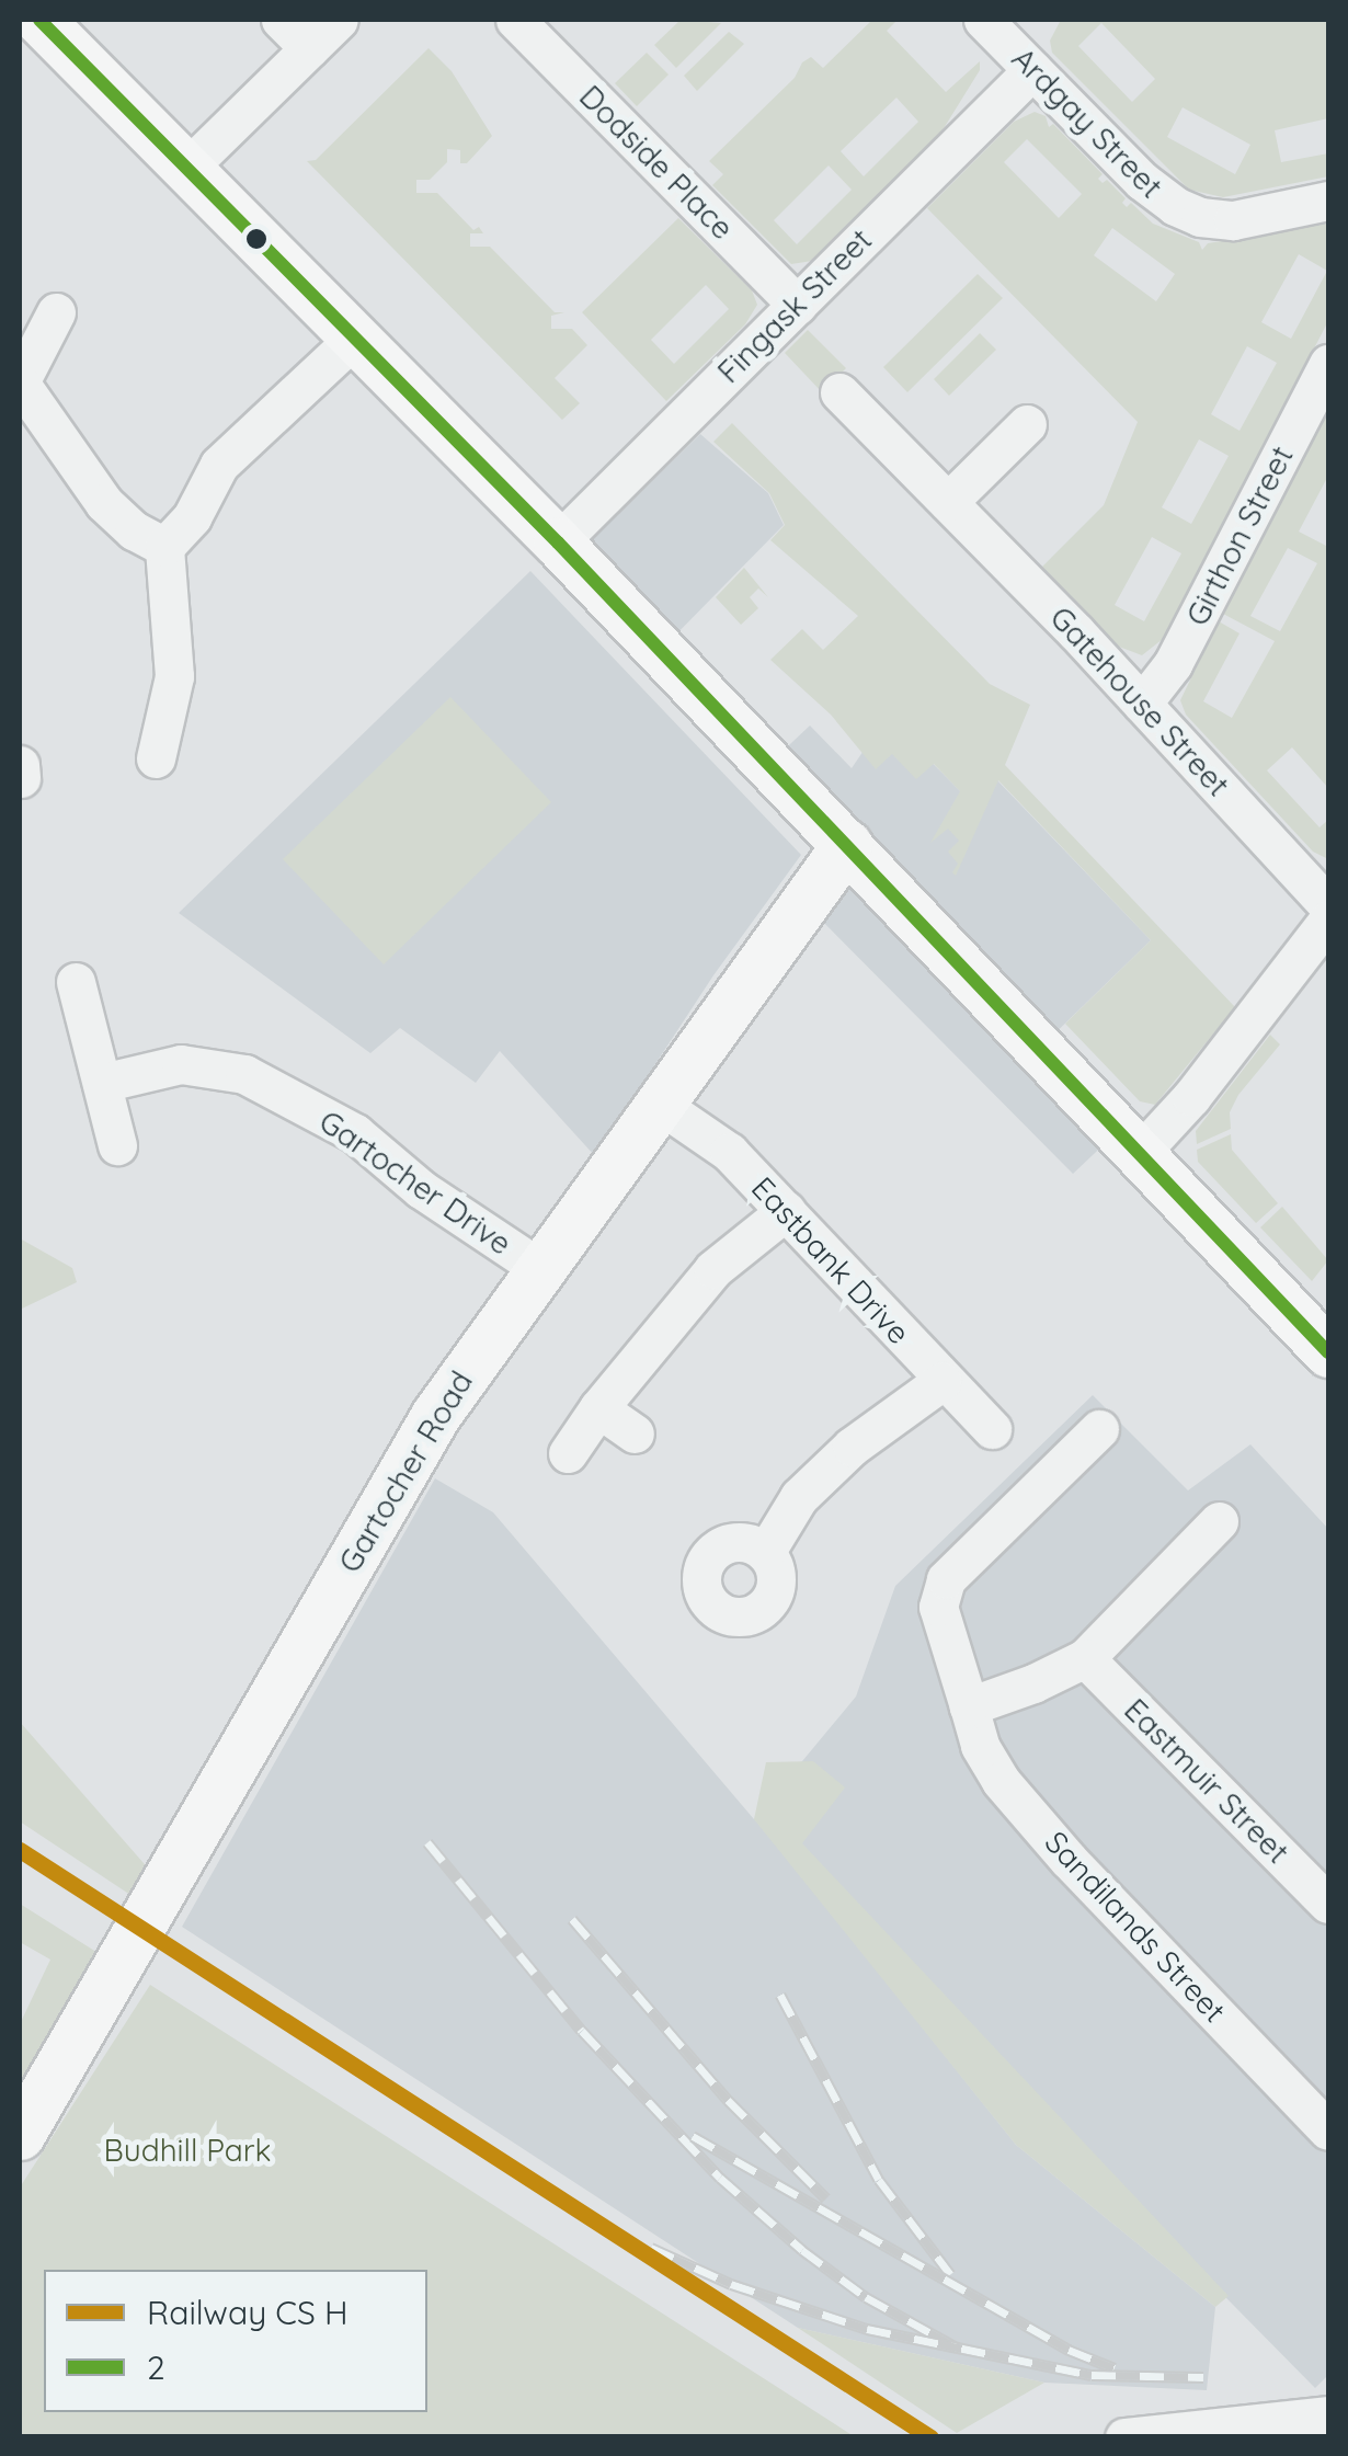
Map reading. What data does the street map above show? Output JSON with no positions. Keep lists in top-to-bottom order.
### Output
{
  "streets": {
    "main road": ["Gartocher Road"],
    "street": [
      "Ardgay Street",
      "Dodside Place",
      "Fingask Street",
      "Girthon Street",
      "Gatehouse Street",
      "Gartocher Drive",
      "Eastbank Drive",
      "Eastmuir Street",
      "Sandilands Street"
    ]
  },
  "crossings": [
    ["Ardgay Street", "Fingask Street"],
    ["Dodside Place", "Fingask Street"],
    ["Girthon Street", "Gatehouse Street"],
    ["Gartocher Drive", "Gartocher Road"],
    ["Eastbank Drive", "Gartocher Road"]
  ],
  "parks": ["Budhill Park"],
  "lines": ["transit line 2"],
  "legend": ["Railway CS H", "2"]
}
